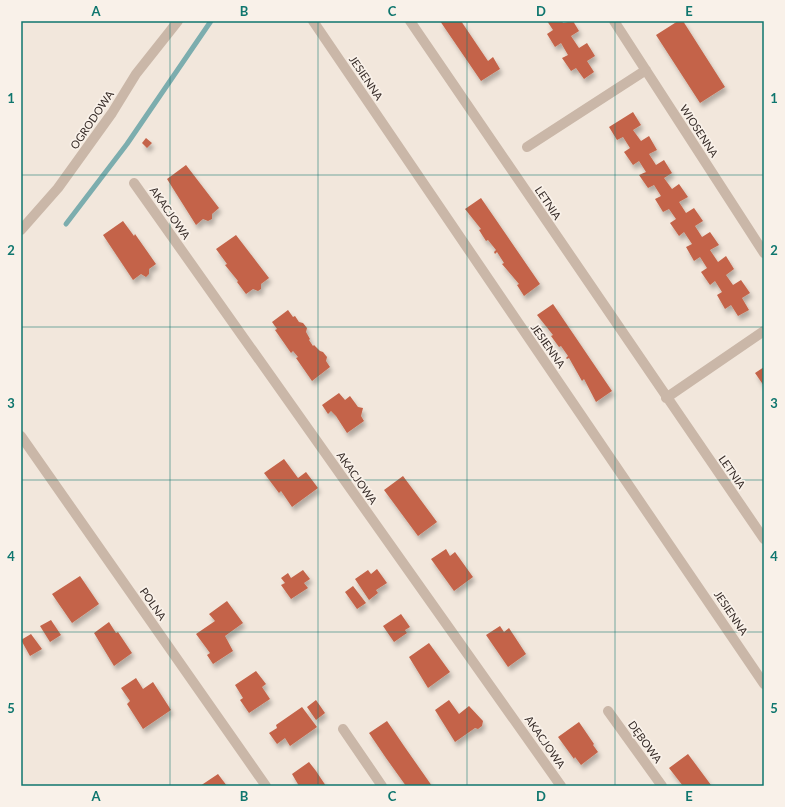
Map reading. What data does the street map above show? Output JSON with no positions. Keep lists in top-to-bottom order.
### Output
{
  "streets": {
    "street": [
      "JESIENNA",
      "OGRODOWA",
      "WIOSENNA",
      "LETNIA",
      "AKACJOWA",
      "POLNA",
      "DĘBOWA"
    ]
  },
  "grid": {
    "columns": [
      "A",
      "B",
      "C",
      "D",
      "E"
    ],
    "rows": [
      "1",
      "2",
      "3",
      "4",
      "5"
    ]
  }
}
